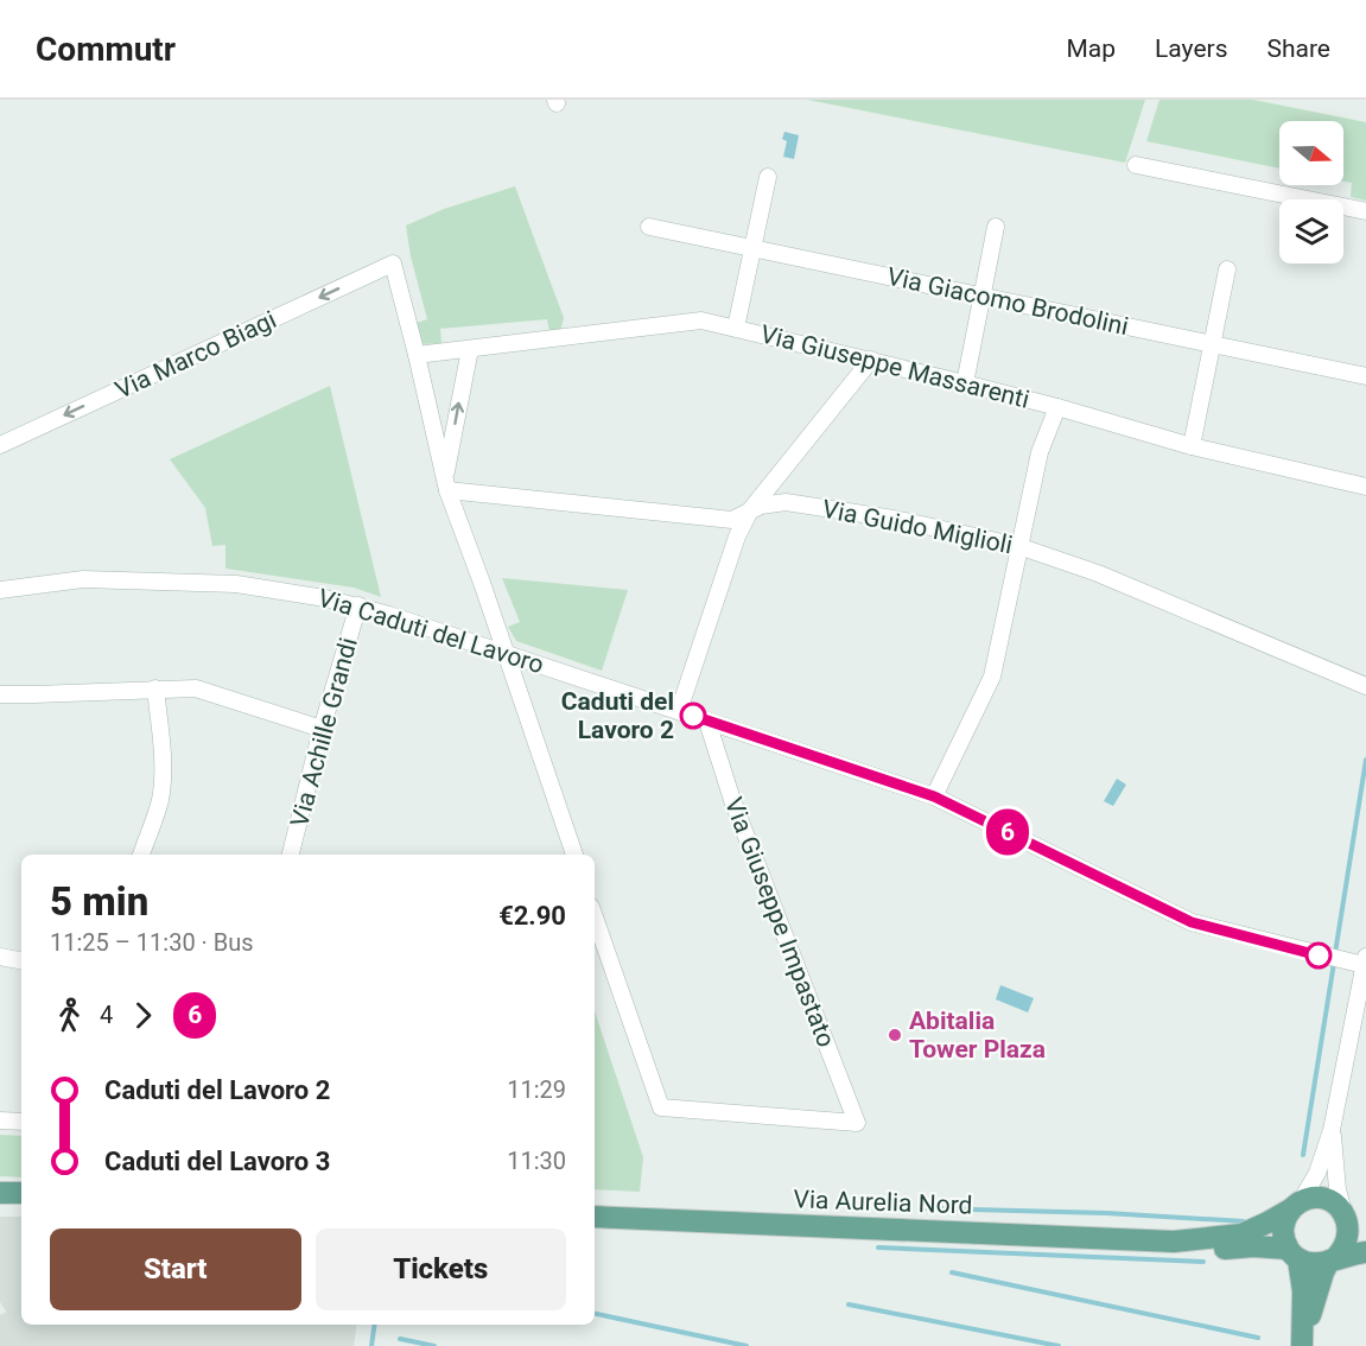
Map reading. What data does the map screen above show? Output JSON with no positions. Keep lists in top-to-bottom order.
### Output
{
  "streets": {
    "main road": ["Via Aurelia Nord"],
    "street": [
      "Via Giacomo Brodolini",
      "Via Marco Biagi",
      "Via Giuseppe Massarenti",
      "Via Guido Miglioli",
      "Via Caduti del Lavoro",
      "Via Achille Grandi",
      "Via Giuseppe Impastato"
    ]
  },
  "crossings": [
    ["Via Marco Biagi", "Via Giuseppe Massarenti"],
    ["Via Caduti del Lavoro", "Via Achille Grandi"],
    ["Via Caduti del Lavoro", "Via Giuseppe Impastato"]
  ],
  "one_way": ["Via Marco Biagi"],
  "places": ["Caduti del Lavoro 2", "Abitalia Tower Plaza"],
  "lines": ["bus line 6"],
  "north": "right",
  "page": {
    "header": "Commutr",
    "nav": ["Map", "Layers", "Share"],
    "on_map": "6",
    "heading": ["5 min", "11:25 – 11:30 · Bus", "€2.90"],
    "legs": ["4", "6"],
    "list": [
      {
        "name": "Caduti del Lavoro 2",
        "value": "11:29"
      },
      {
        "name": "Caduti del Lavoro 3",
        "value": "11:30"
      }
    ],
    "buttons": ["Start", "Tickets"]
  }
}
